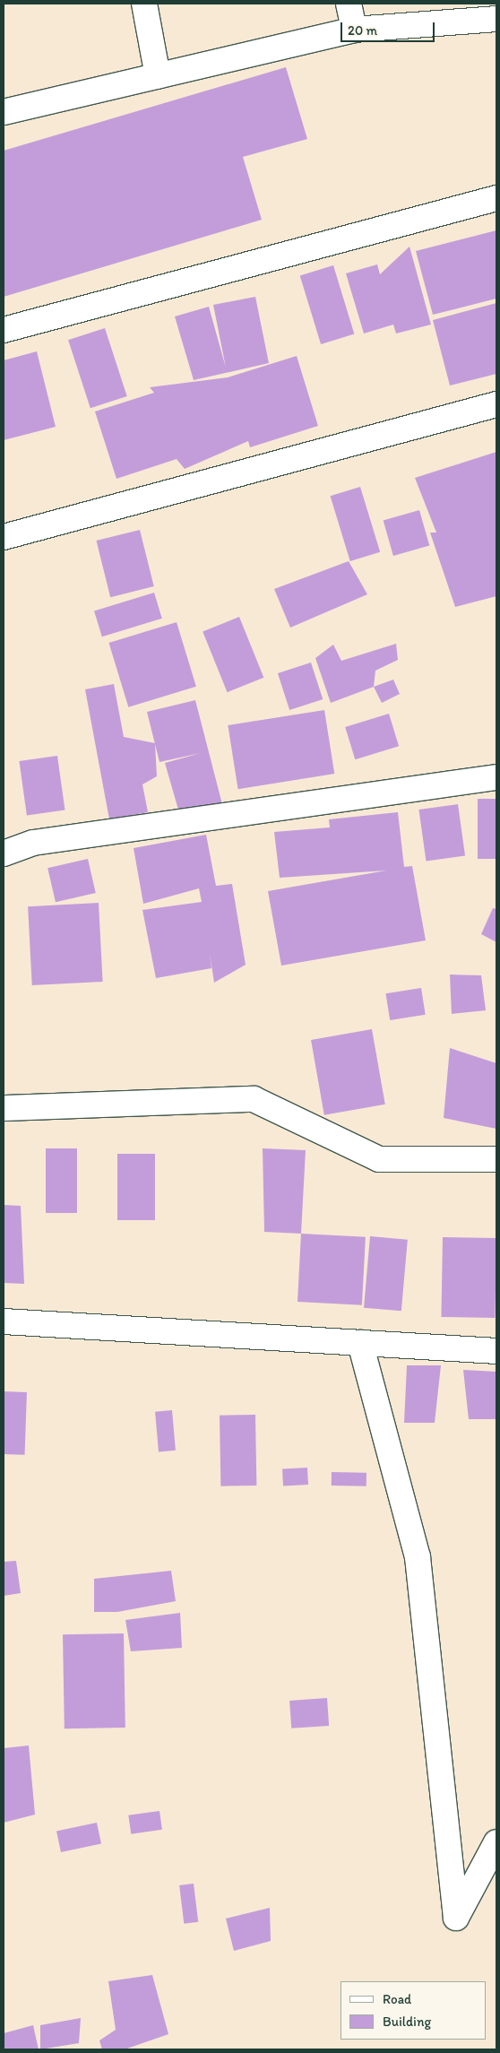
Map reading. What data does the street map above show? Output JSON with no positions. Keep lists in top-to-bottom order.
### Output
{
  "legend": ["Road", "Building"],
  "scale_bar": "20 m"
}
